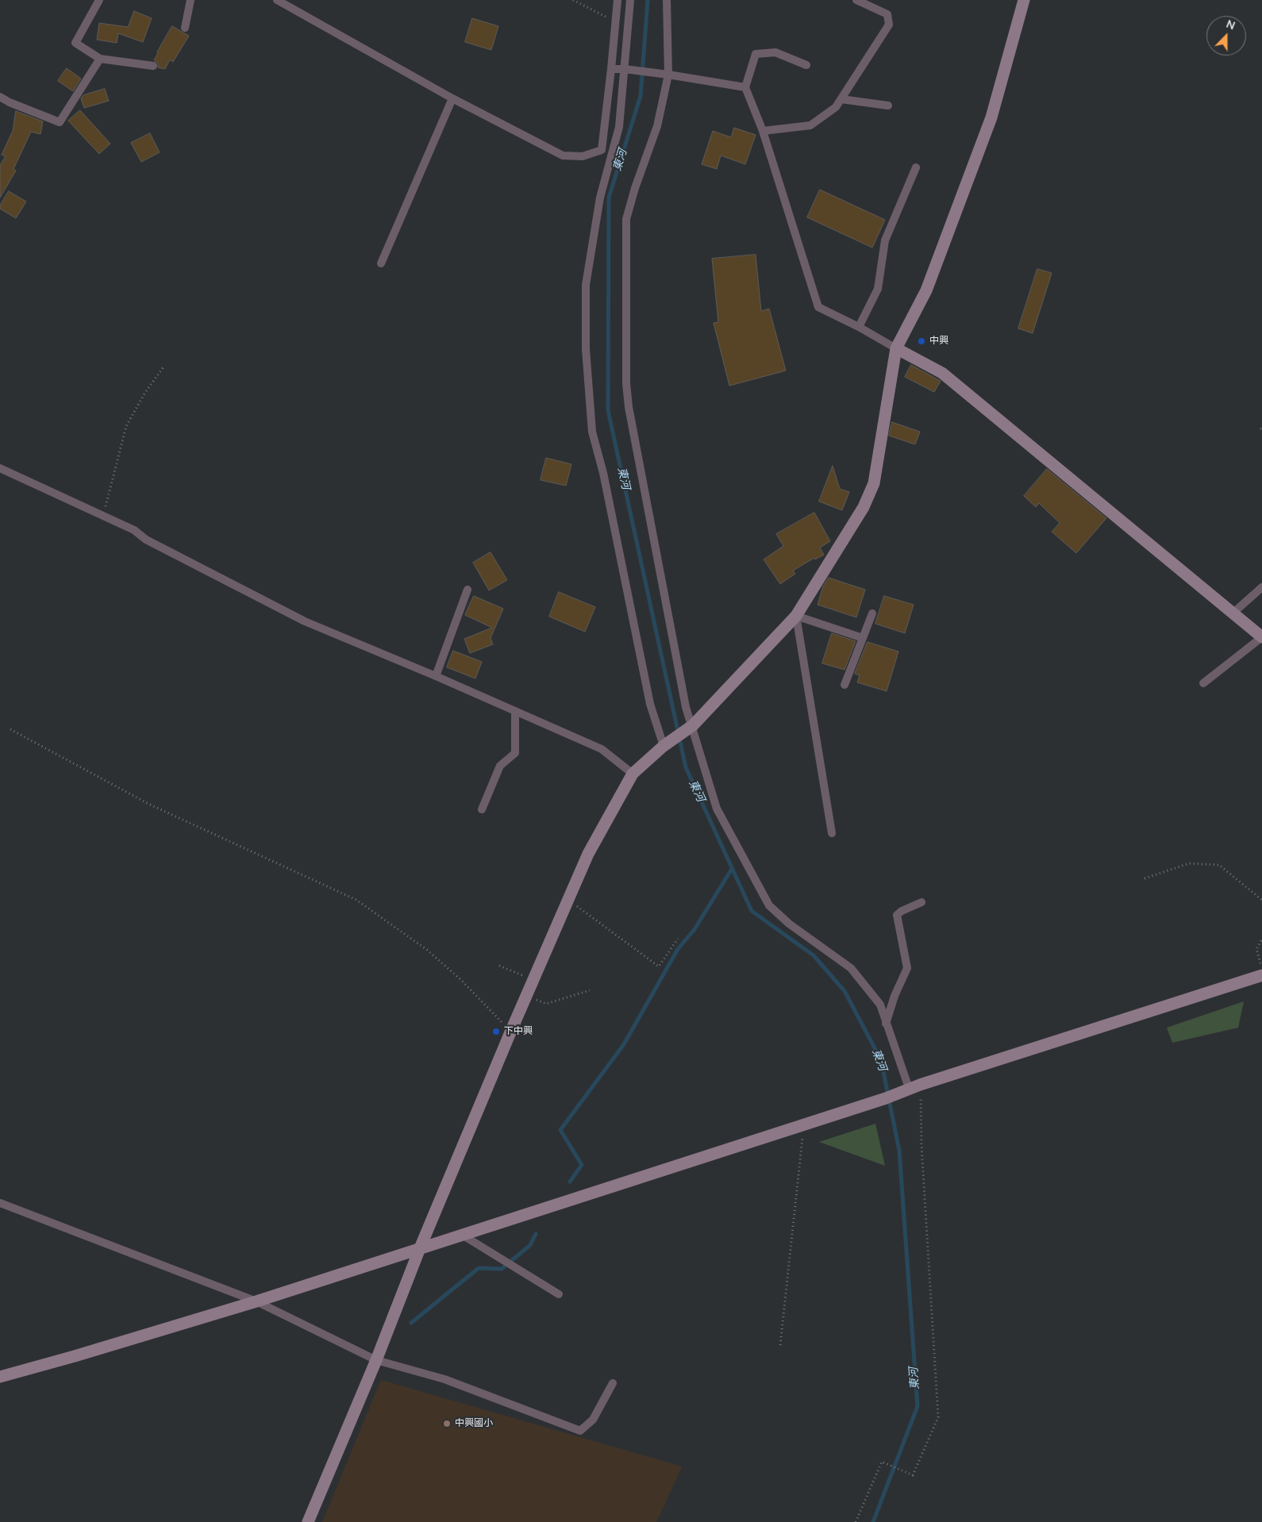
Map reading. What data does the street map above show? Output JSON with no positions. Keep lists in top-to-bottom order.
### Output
{
  "water": ["東河"],
  "places": ["中興", "下中興", "中興國小"],
  "north": "top"
}
